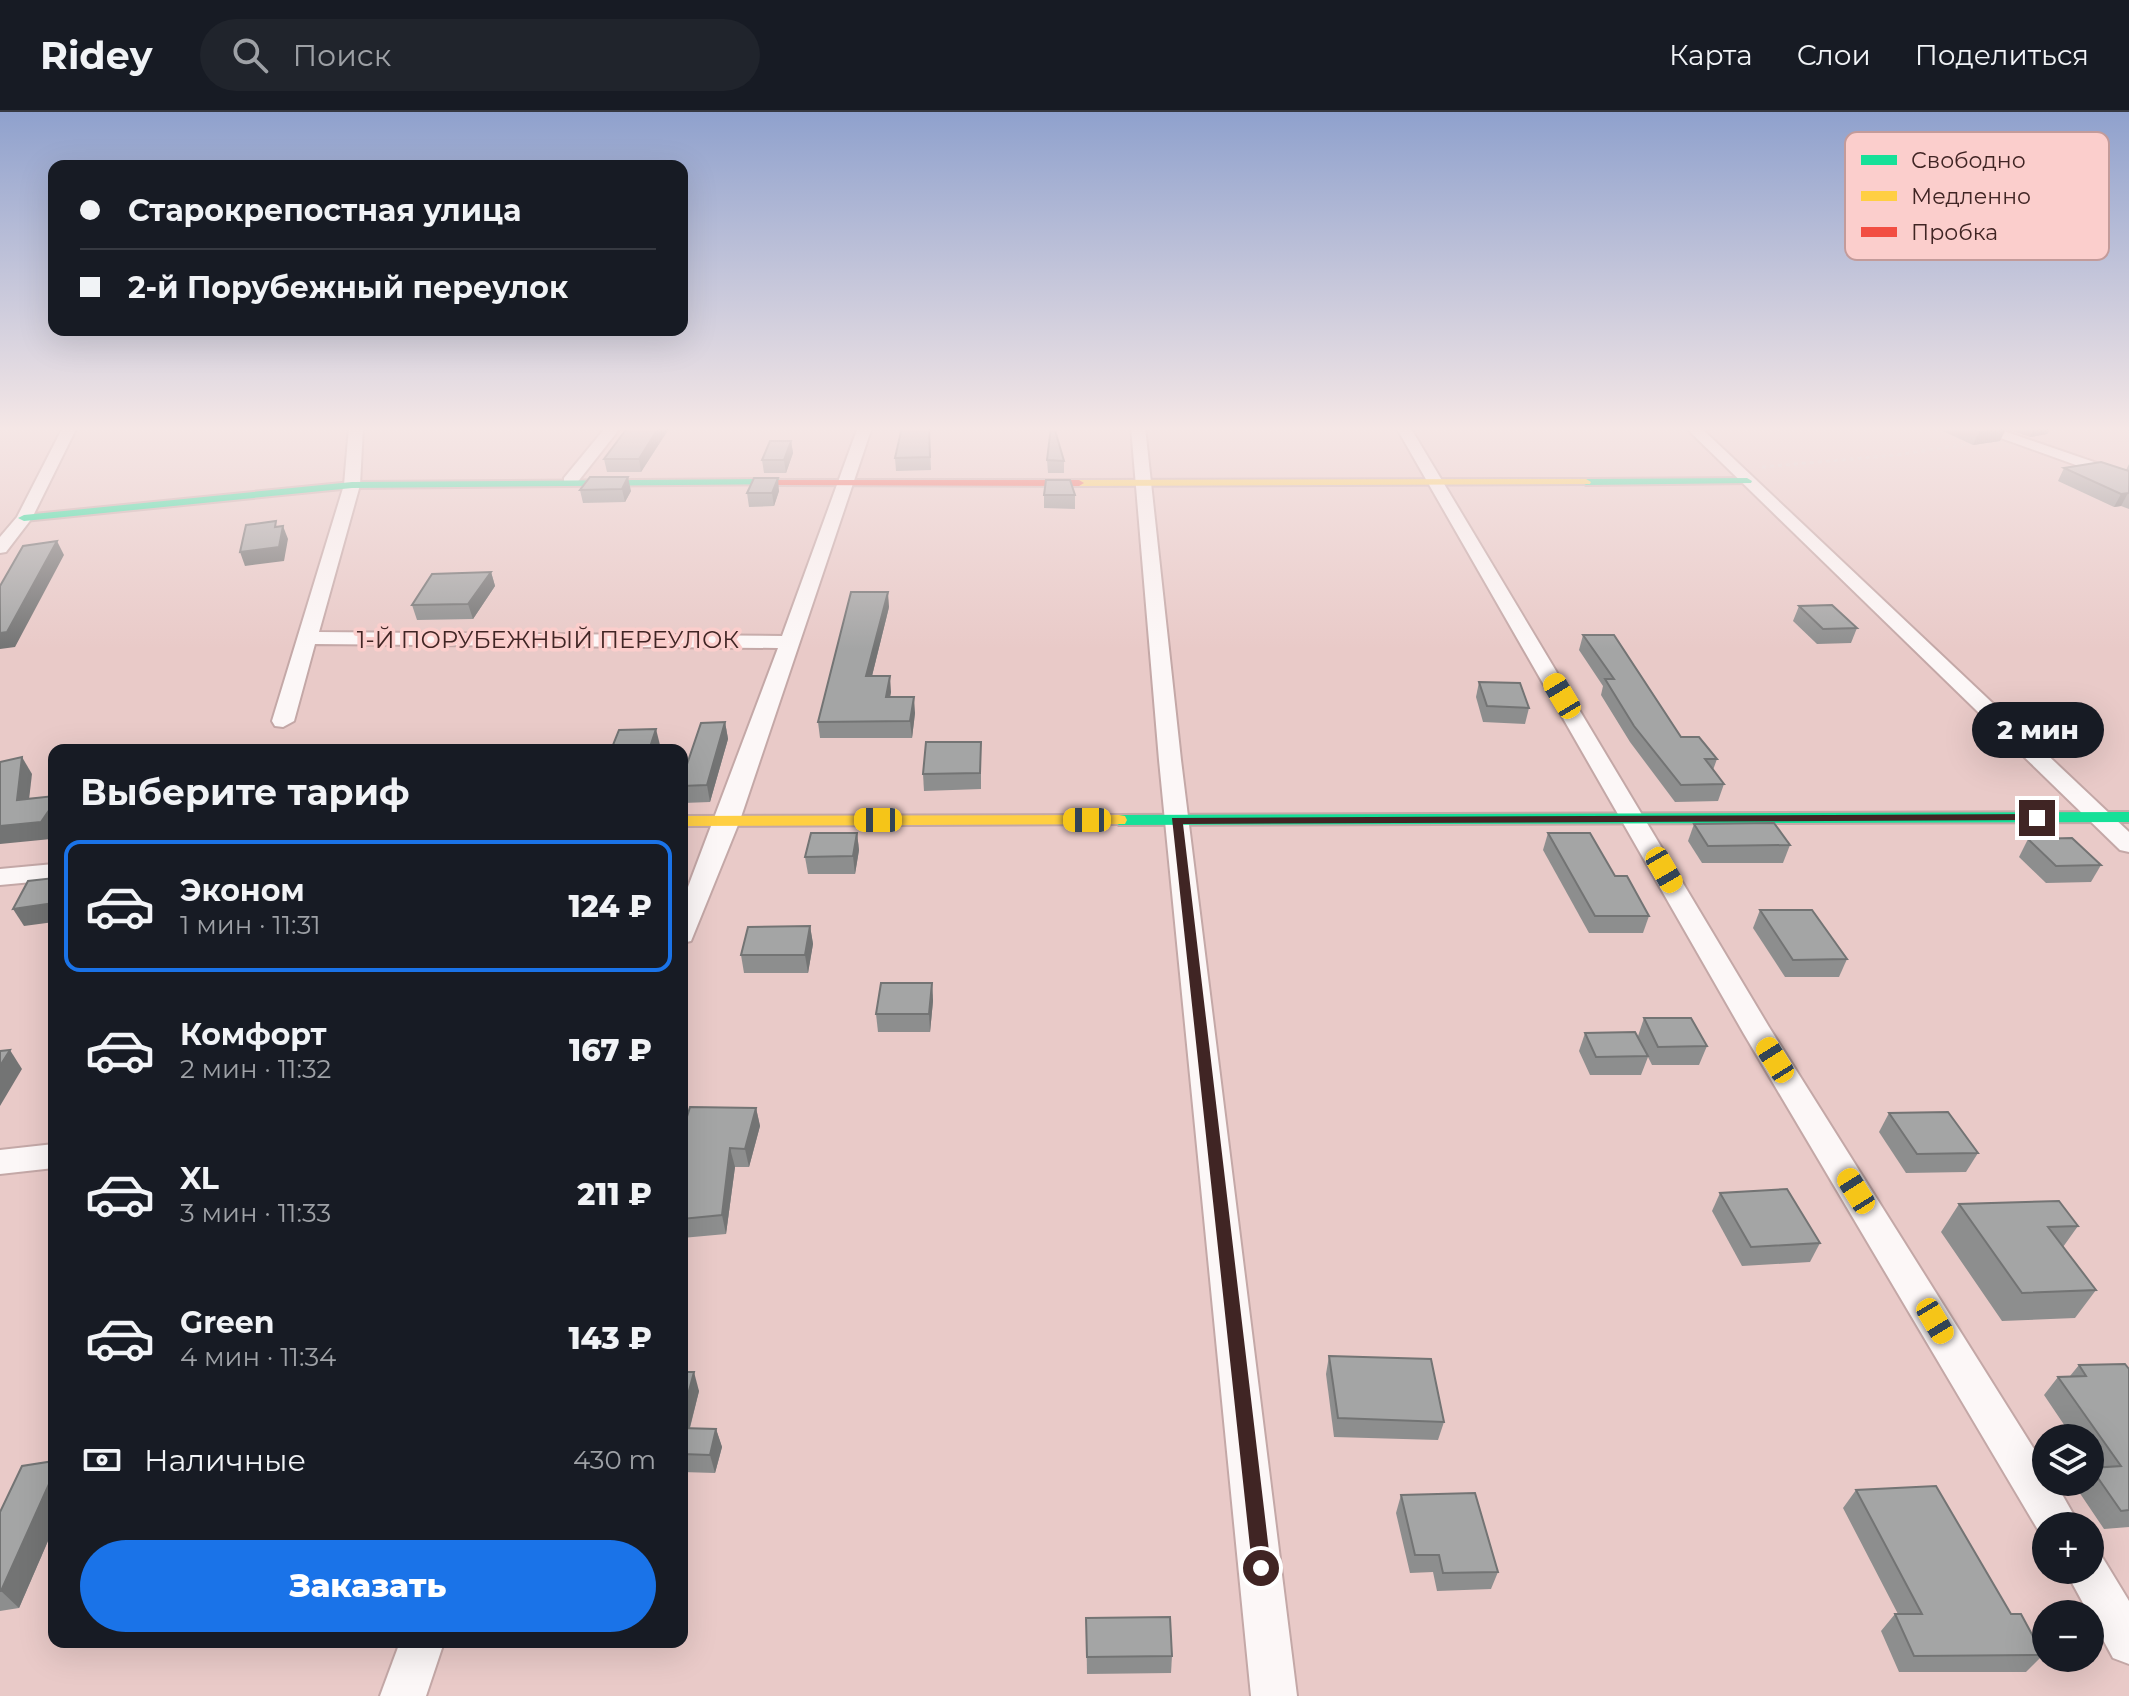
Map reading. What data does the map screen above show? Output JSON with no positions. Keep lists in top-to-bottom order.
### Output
{
  "streets": {
    "street": ["1-Й ПОРУБЕЖНЫЙ ПЕРЕУЛОК"]
  },
  "legend": ["Свободно", "Медленно", "Пробка"],
  "page": {
    "header": "Ridey",
    "search": "Поиск",
    "nav": ["Карта", "Слои", "Поделиться"],
    "banner": ["Старокрепостная улица", "2-й Порубежный переулок"],
    "bubble": "2 мин",
    "heading": "Выберите тариф",
    "list": [
      {
        "name": "Эконом",
        "note": "1 мин · 11:31",
        "value": "124 ₽"
      },
      {
        "name": "Комфорт",
        "note": "2 мин · 11:32",
        "value": "167 ₽"
      },
      {
        "name": "XL",
        "note": "3 мин · 11:33",
        "value": "211 ₽"
      },
      {
        "name": "Green",
        "note": "4 мин · 11:34",
        "value": "143 ₽"
      }
    ],
    "pay": ["Наличные", "430 m"],
    "map_buttons": ["+", "−"],
    "buttons": "Заказать"
  }
}
